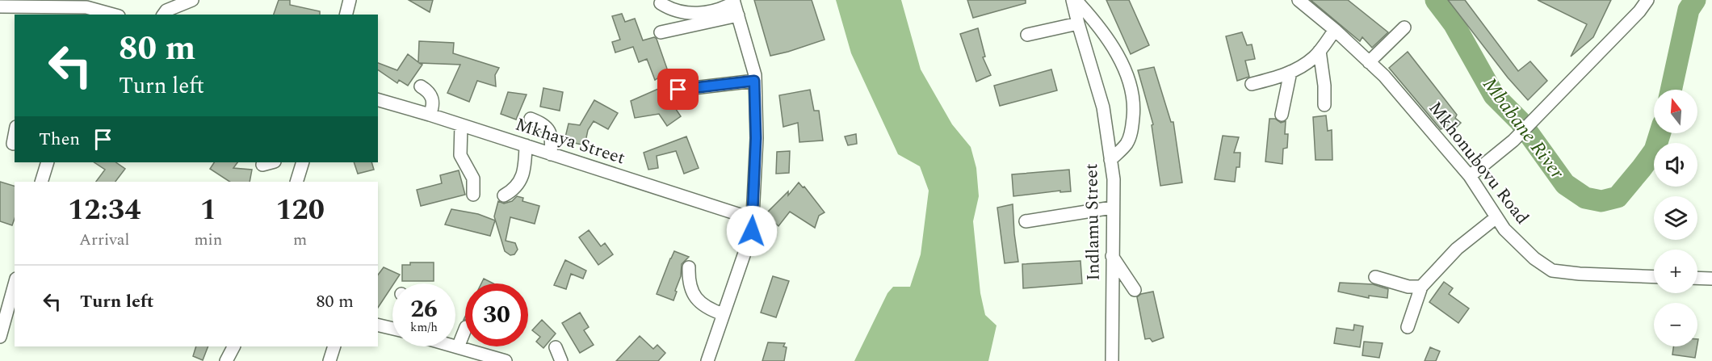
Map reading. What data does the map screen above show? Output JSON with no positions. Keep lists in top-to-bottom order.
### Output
{
  "streets": {
    "street": ["Mkhaya Street", "Mkhonubovu Road", "Indlamu Street"]
  },
  "water": ["Mbabane River"],
  "north": "top",
  "page": {
    "turn": ["80 m", "Turn left"],
    "map_buttons": ["+", "−"],
    "then": "Then",
    "eta": [
      "12:34",
      "Arrival",
      "1",
      "min",
      "120",
      "m"
    ],
    "list": [
      {
        "name": "Turn left",
        "value": "80 m"
      }
    ],
    "speed": "26 km/h",
    "limit": "30"
  }
}
